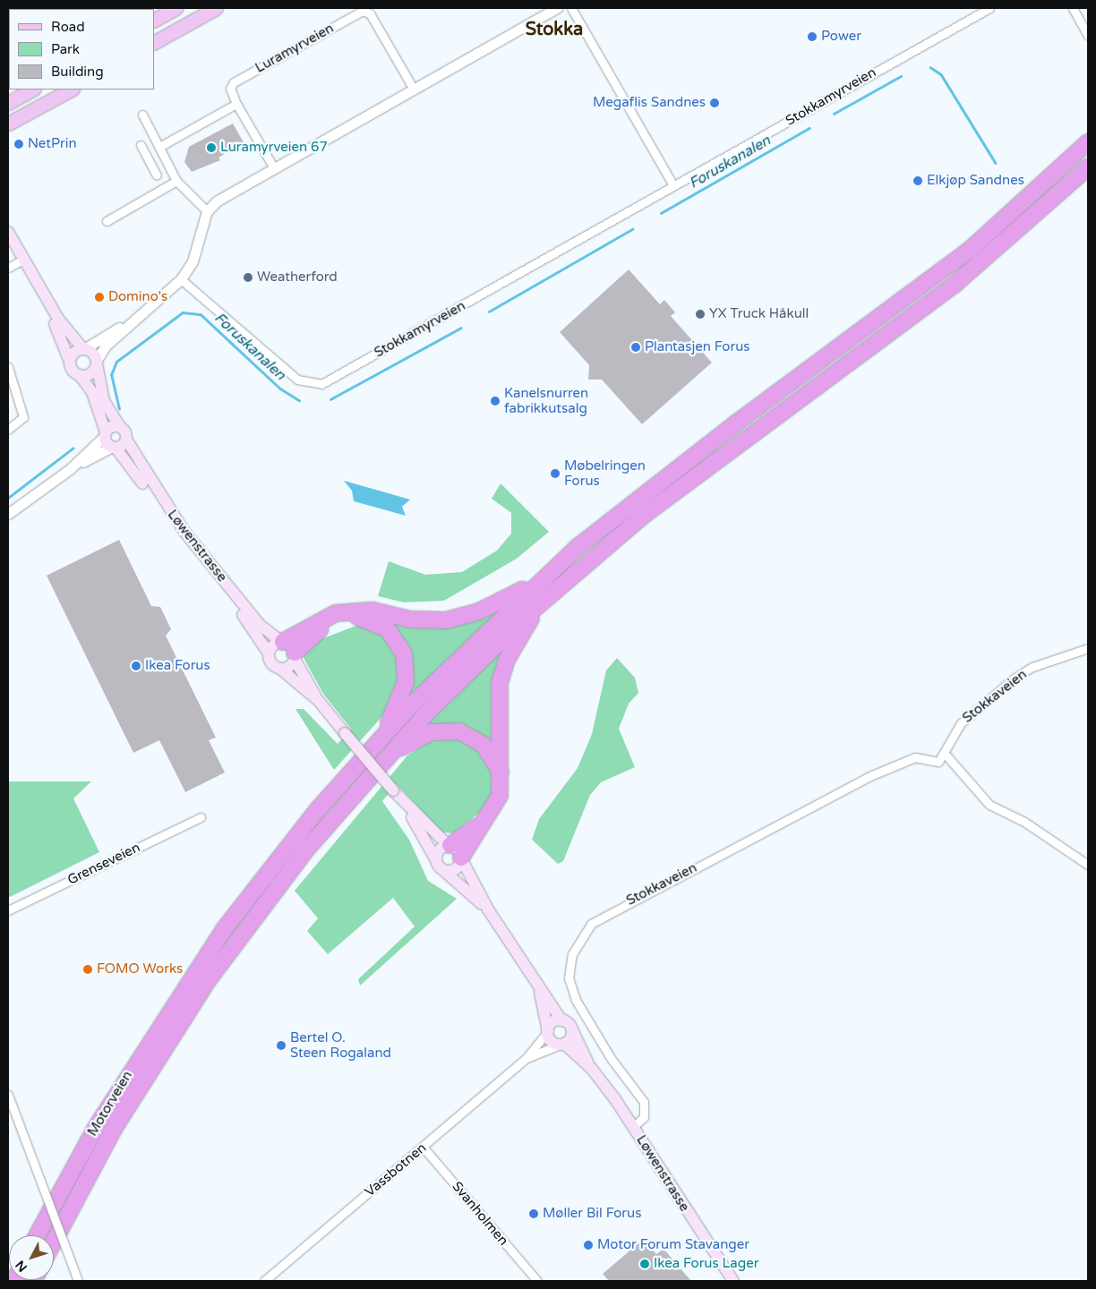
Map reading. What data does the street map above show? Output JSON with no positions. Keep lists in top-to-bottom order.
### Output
{
  "streets": {
    "highway": ["Motorveien"],
    "main road": ["Løwenstrasse"],
    "street": [
      "Luramyrveien",
      "Stokkamyrveien",
      "Stokkaveien",
      "Grenseveien",
      "Vassbotnen",
      "Svanholmen"
    ]
  },
  "crossings": [
    ["Løwenstrasse", "Stokkaveien"],
    ["Løwenstrasse", "Vassbotnen"],
    ["Vassbotnen", "Svanholmen"]
  ],
  "districts": ["Stokka"],
  "water": ["Foruskanalen"],
  "places": [
    "Power",
    "Megaflis Sandnes",
    "NetPrin",
    "Luramyrveien 67",
    "Elkjøp Sandnes",
    "Weatherford",
    "Domino's",
    "YX Truck Håkull",
    "Plantasjen Forus",
    "Kanelsnurren fabrikkutsalg",
    "Møbelringen Forus",
    "Ikea Forus",
    "FOMO Works",
    "Bertel O. Steen Rogaland",
    "Møller Bil Forus",
    "Motor Forum Stavanger",
    "Ikea Forus Lager"
  ],
  "legend": ["Road", "Park", "Building"],
  "north": "bottom left"
}
